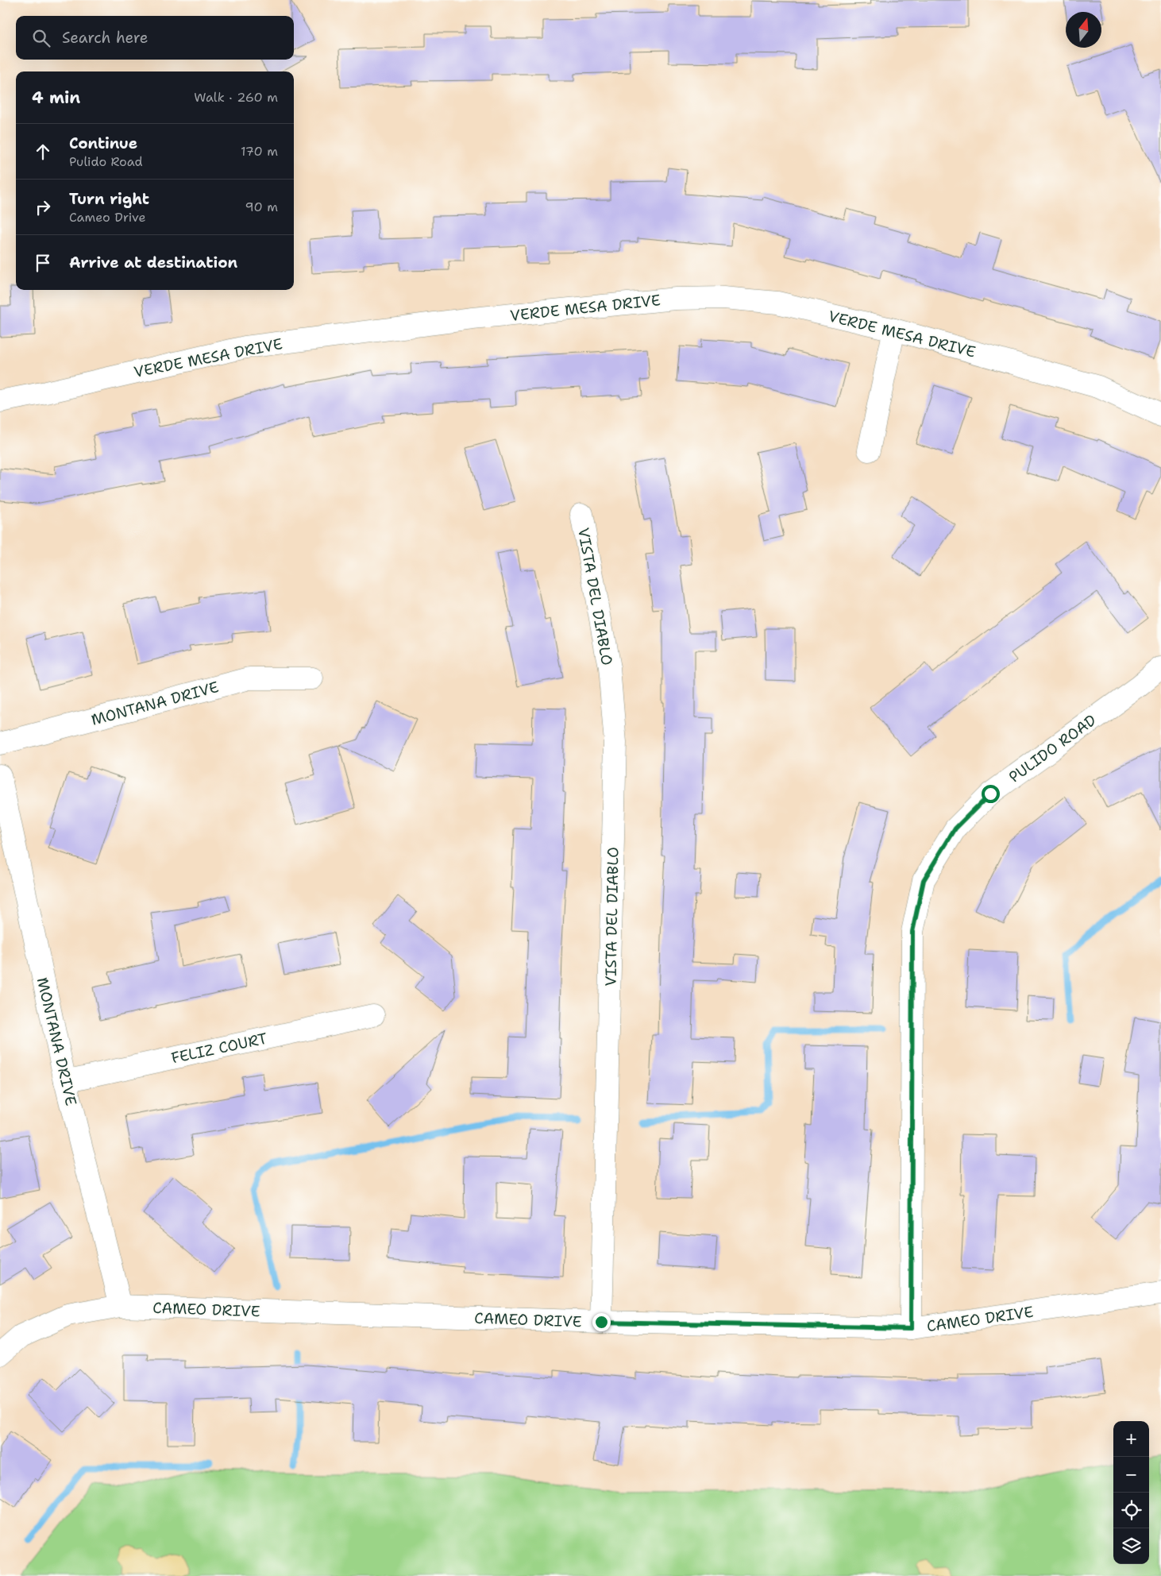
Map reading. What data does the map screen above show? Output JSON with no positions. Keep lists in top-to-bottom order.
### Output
{
  "streets": {
    "street": [
      "VERDE MESA DRIVE",
      "VISTA DEL DIABLO",
      "MONTANA DRIVE",
      "PULIDO ROAD",
      "FELIZ COURT",
      "CAMEO DRIVE"
    ]
  },
  "crossings": [
    ["VISTA DEL DIABLO", "CAMEO DRIVE"],
    ["MONTANA DRIVE", "FELIZ COURT"],
    ["MONTANA DRIVE", "CAMEO DRIVE"],
    ["PULIDO ROAD", "CAMEO DRIVE"]
  ],
  "north": "top",
  "page": {
    "search": "Search here",
    "heading": ["4 min", "Walk · 260 m"],
    "list": [
      ["Continue", "Pulido Road", "170 m"],
      ["Turn right", "Cameo Drive", "90 m"],
      "Arrive at destination"
    ],
    "map_buttons": ["+", "−"]
  }
}
